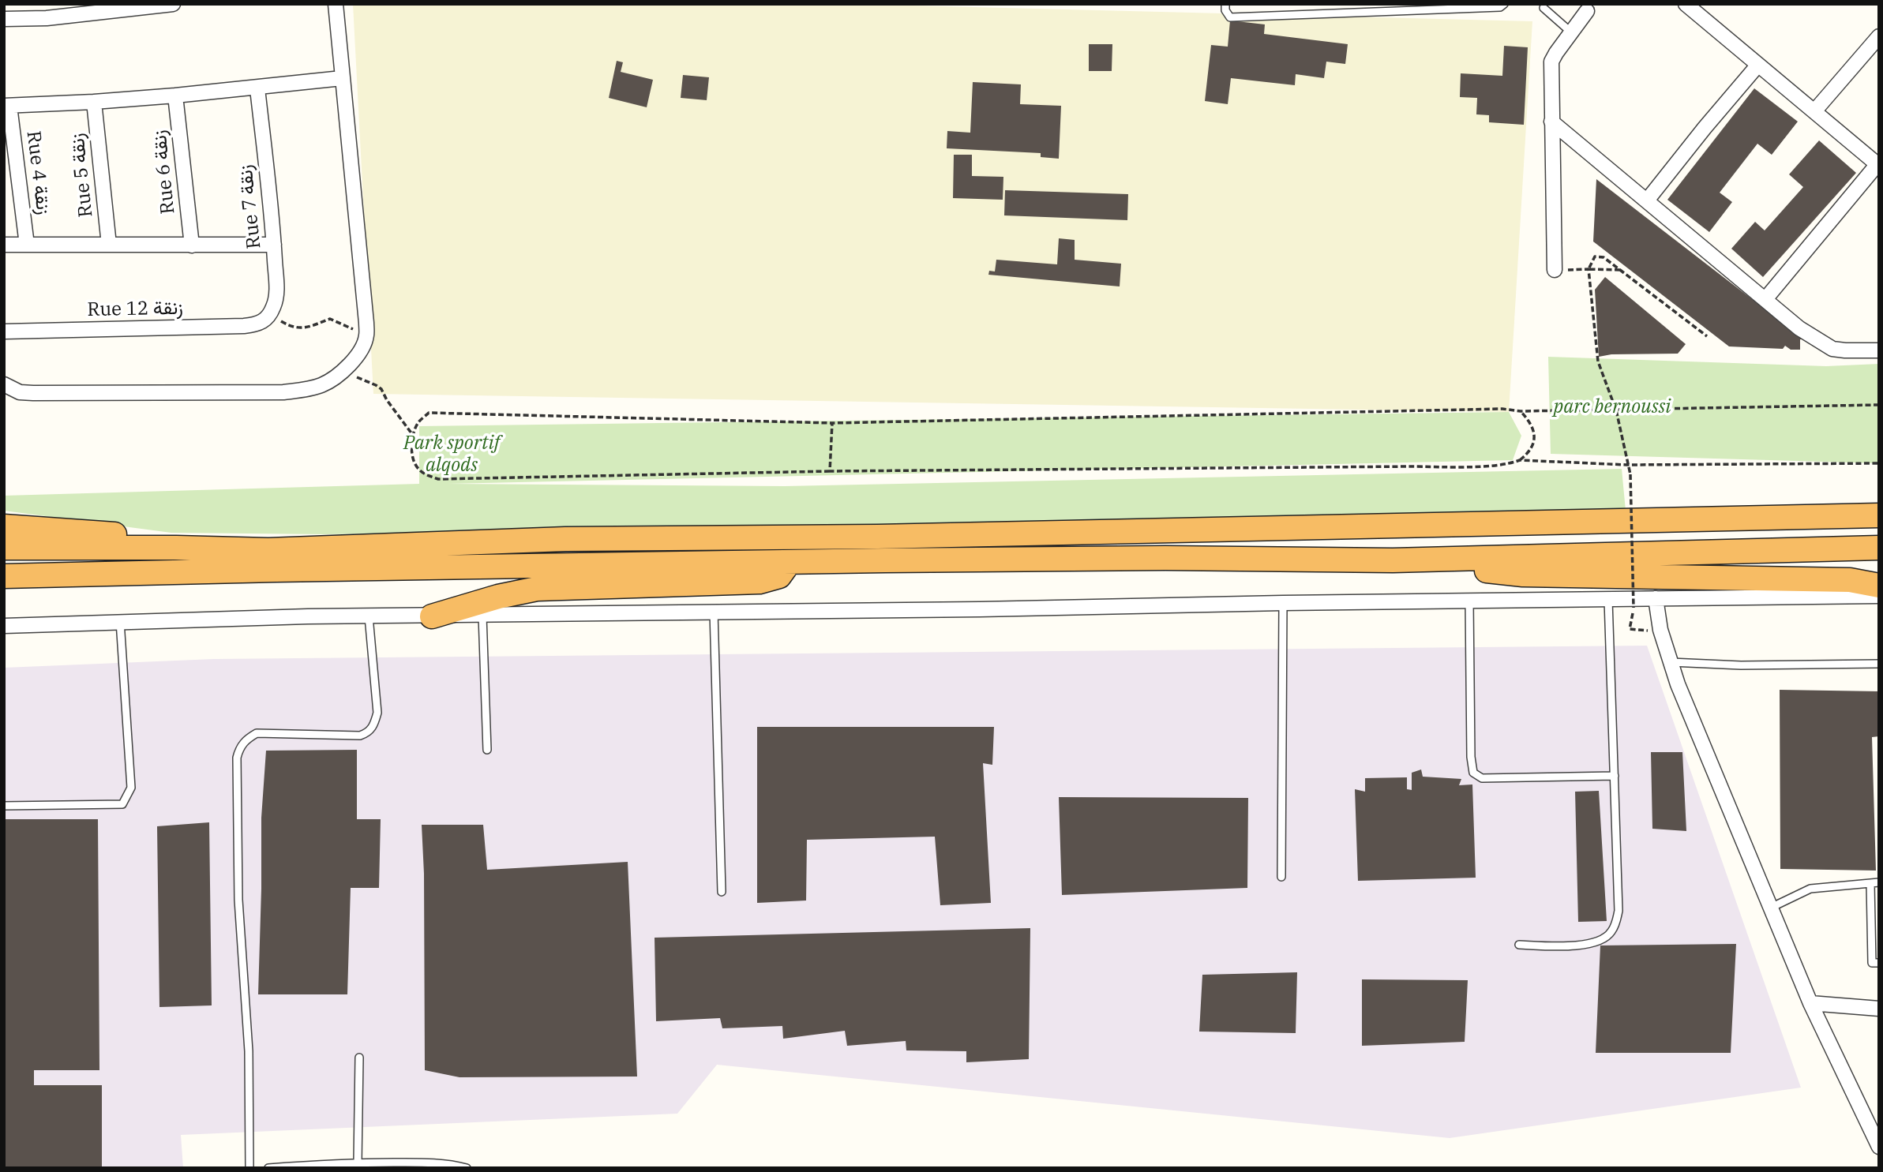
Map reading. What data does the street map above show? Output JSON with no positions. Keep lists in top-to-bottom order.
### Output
{
  "streets": {
    "street": [
      "Rue 6 زنقة",
      "Rue 4 زنقة",
      "Rue 5 زنقة",
      "Rue 7 زنقة",
      "Rue 12 زنقة"
    ]
  },
  "crossings": [
    ["Rue 7 زنقة", "Rue 12 زنقة"]
  ],
  "parks": ["parc bernoussi", "Park sportif alqods"]
}
